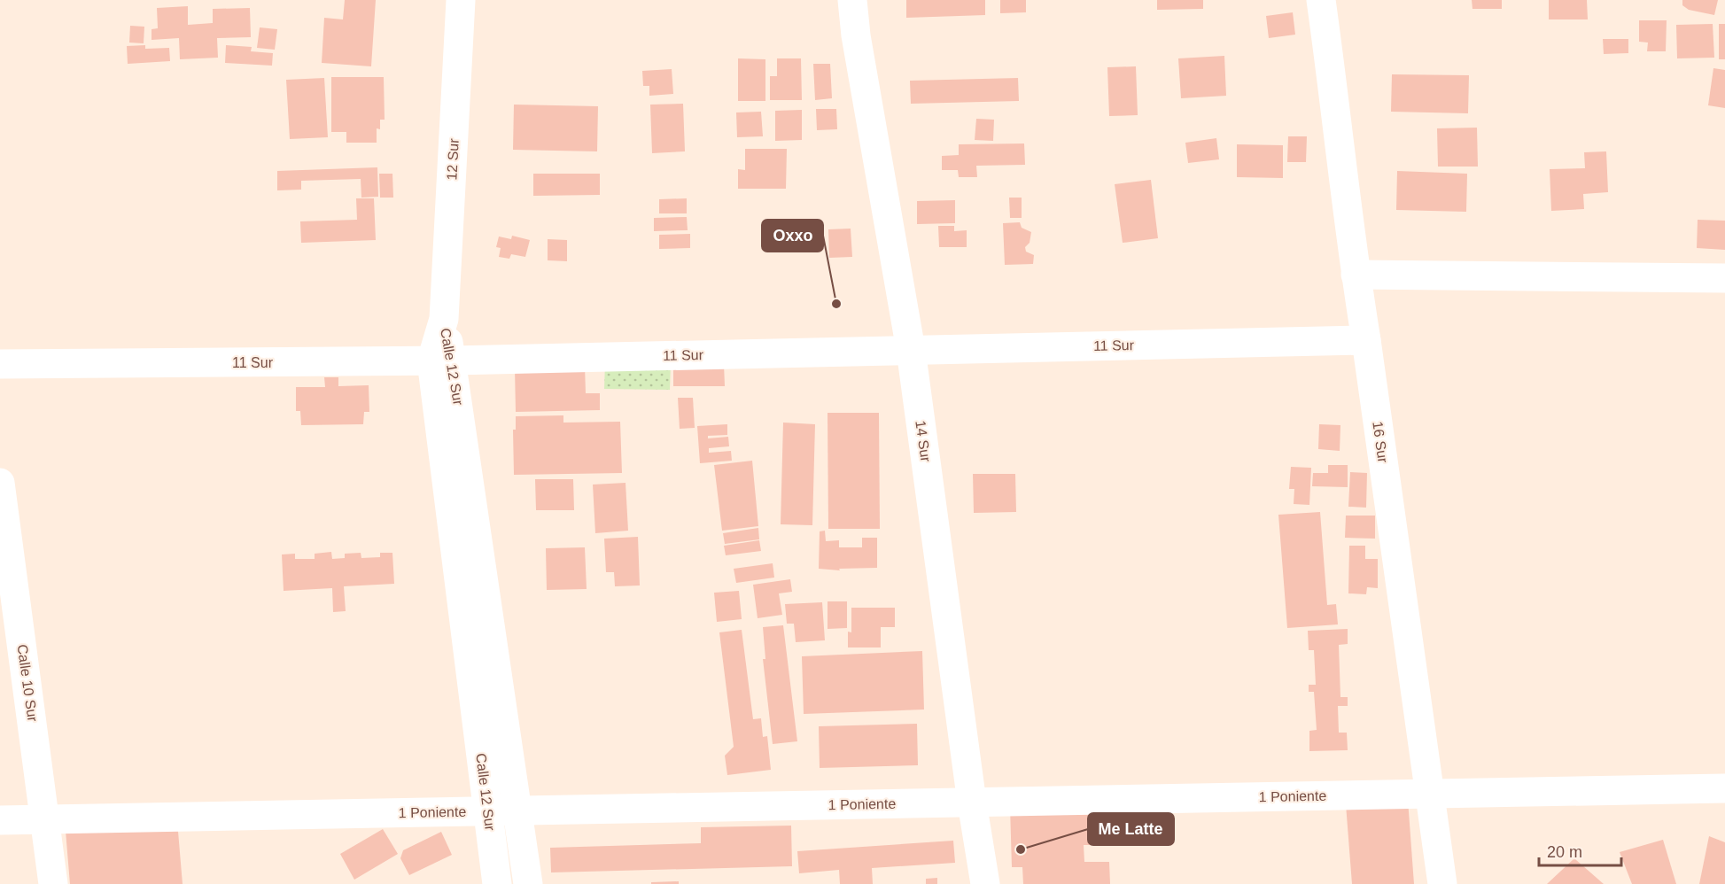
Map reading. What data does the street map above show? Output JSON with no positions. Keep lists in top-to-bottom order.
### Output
{
  "streets": {
    "street": [
      "12 Sur",
      "11 Sur",
      "Calle 12 Sur",
      "14 Sur",
      "16 Sur",
      "Calle 10 Sur",
      "1 Poniente"
    ]
  },
  "crossings": [
    ["12 Sur", "Calle 12 Sur"],
    ["11 Sur", "Calle 12 Sur"],
    ["11 Sur", "14 Sur"],
    ["11 Sur", "16 Sur"],
    ["Calle 12 Sur", "1 Poniente"],
    ["14 Sur", "1 Poniente"],
    ["16 Sur", "1 Poniente"],
    ["Calle 10 Sur", "1 Poniente"]
  ],
  "places": ["Oxxo", "Me Latte"],
  "scale_bar": "20 m"
}
